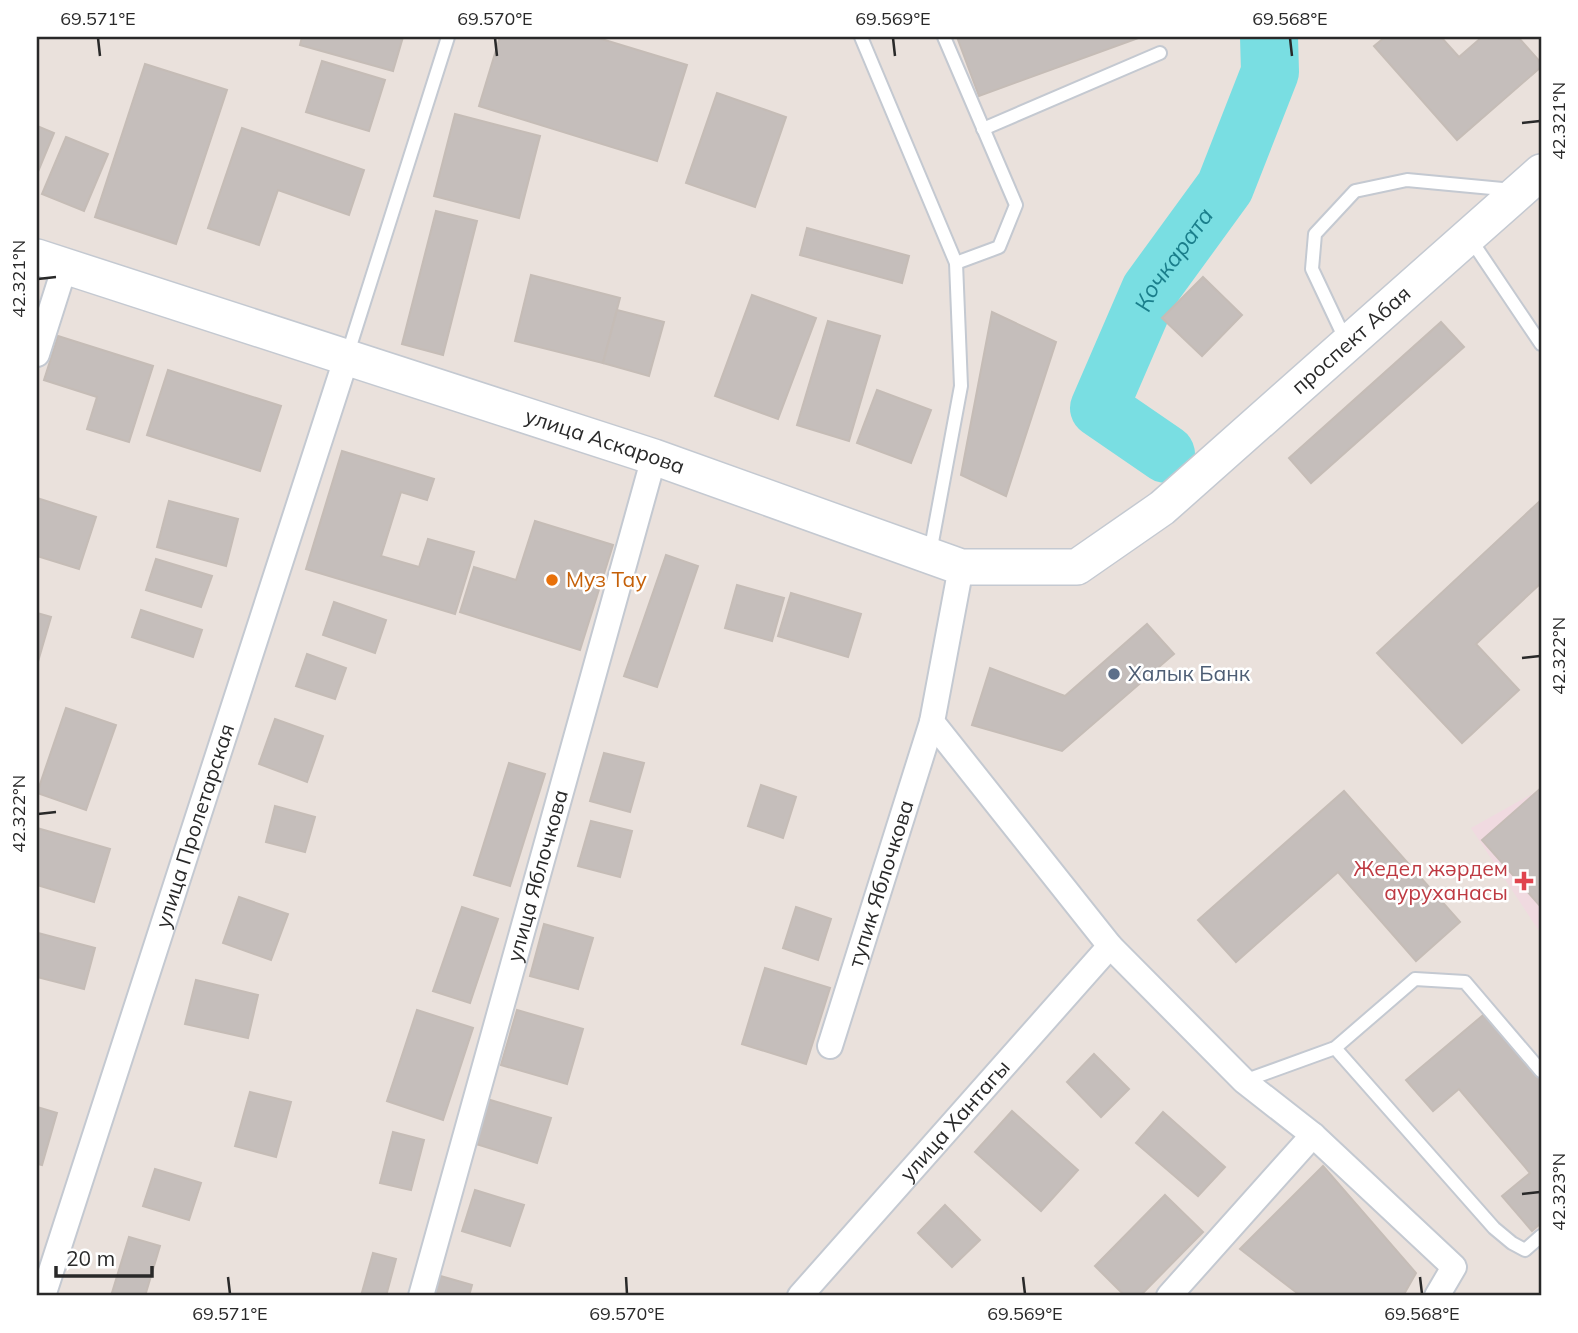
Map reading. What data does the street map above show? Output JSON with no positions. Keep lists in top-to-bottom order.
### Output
{
  "streets": {
    "main road": ["проспект Абая", "улица Аскарова"],
    "street": [
      "улица Пролетарская",
      "улица Яблочкова",
      "тупик Яблочкова",
      "улица Хантагы"
    ]
  },
  "crossings": [
    ["проспект Абая", "улица Аскарова"],
    ["улица Аскарова", "улица Пролетарская"],
    ["улица Аскарова", "улица Яблочкова"],
    ["улица Аскарова", "тупик Яблочкова"]
  ],
  "water": ["Кочкарата"],
  "places": {
    "other": ["Муз Тау", "Халык Банк"],
    "health": ["Жедел жәрдем ауруханасы"]
  },
  "scale_bar": "20 m",
  "coordinates": [
    "69.571°E",
    "69.570°E",
    "69.569°E",
    "69.568°E",
    "42.321°N",
    "42.322°N",
    "42.323°N"
  ]
}
